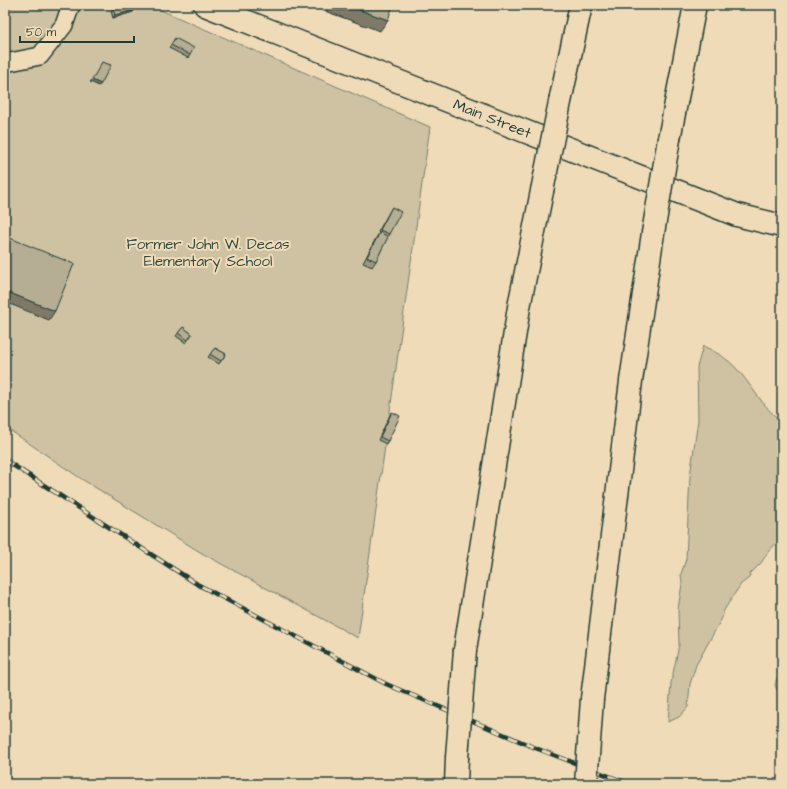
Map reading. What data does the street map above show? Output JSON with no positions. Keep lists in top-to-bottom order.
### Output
{
  "streets": {
    "main road": ["Main Street"]
  },
  "parks": ["Former John W. Decas Elementary School"],
  "scale_bar": "50 m"
}
